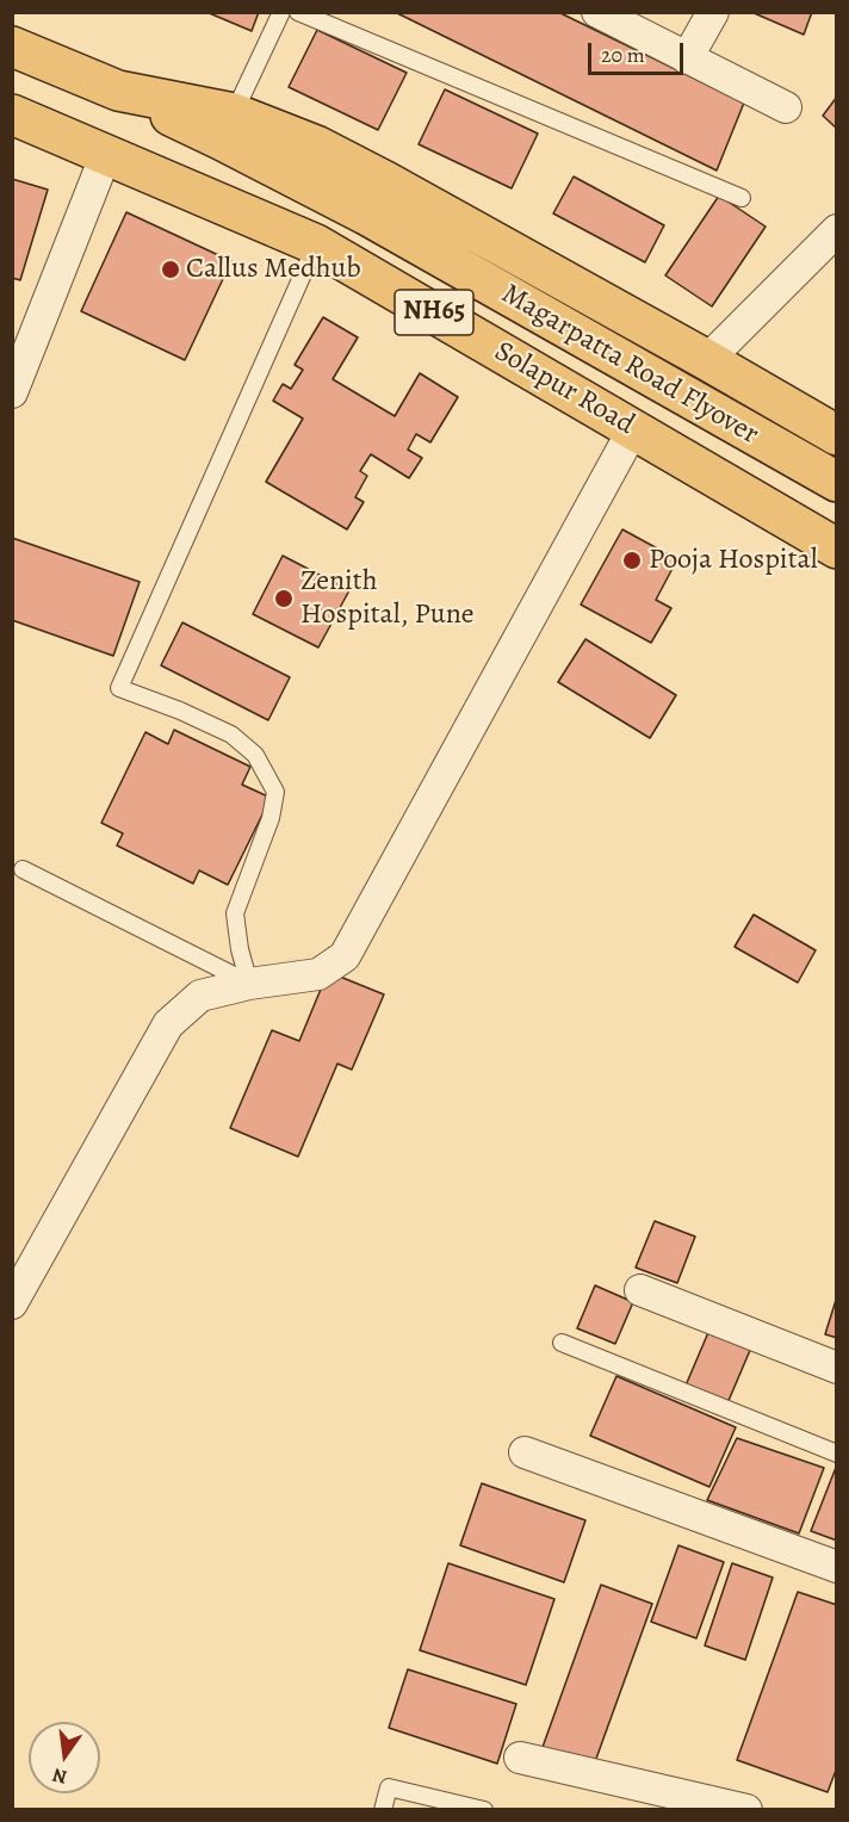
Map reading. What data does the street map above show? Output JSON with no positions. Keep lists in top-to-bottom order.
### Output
{
  "streets": {
    "highway": ["NH65", "Magarpatta Road Flyover", "Solapur Road"]
  },
  "places": ["Callus Medhub", "Pooja Hospital", "Zenith Hospital, Pune"],
  "scale_bar": "20 m",
  "north": "bottom"
}
